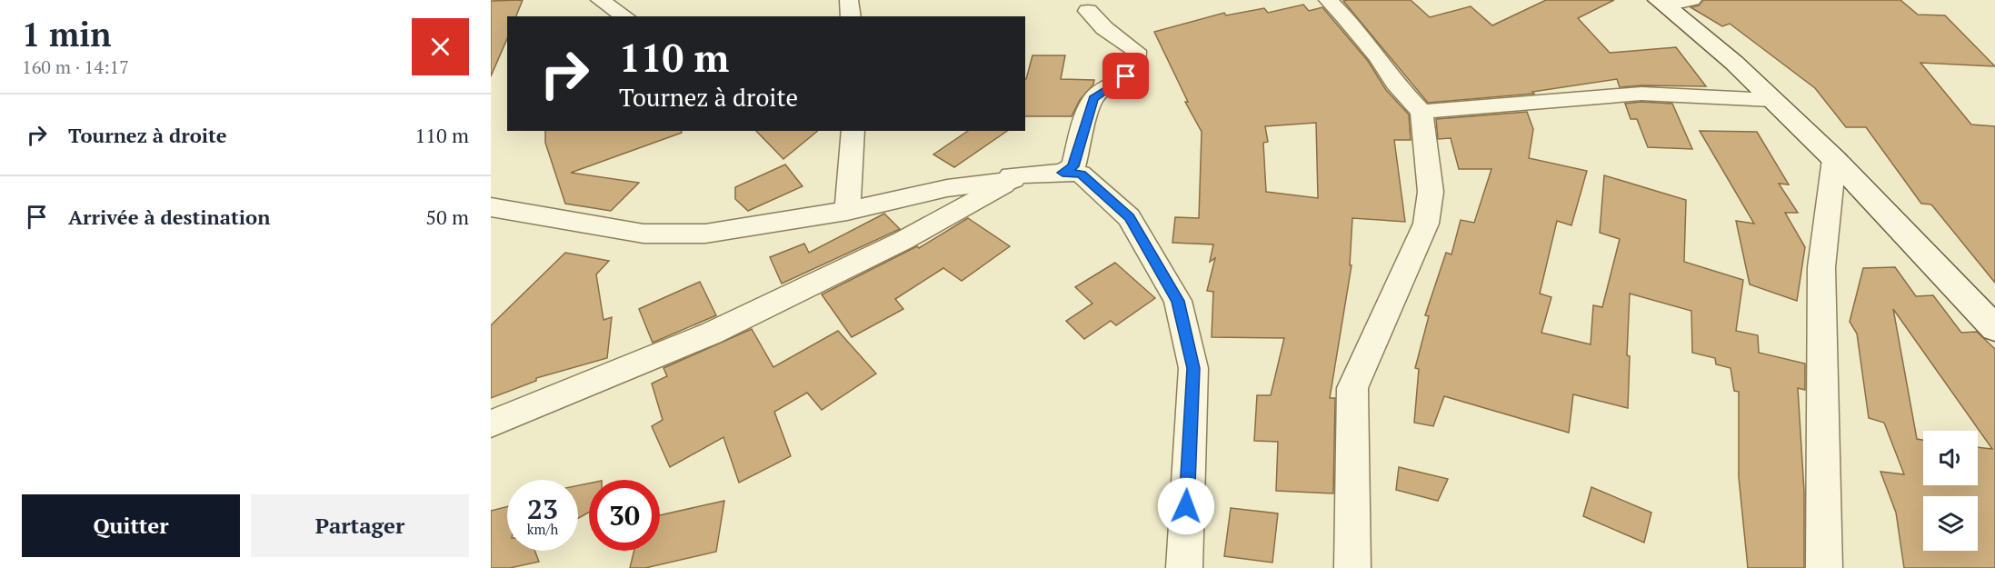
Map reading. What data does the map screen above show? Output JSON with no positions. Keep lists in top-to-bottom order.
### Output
{
  "page": {
    "heading": ["1 min", "160 m · 14:17"],
    "turn": ["110 m", "Tournez à droite"],
    "list": [
      {
        "name": "Tournez à droite",
        "value": "110 m"
      },
      {
        "name": "Arrivée à destination",
        "value": "50 m"
      }
    ],
    "speed": "23 km/h",
    "limit": "30",
    "buttons": ["Quitter", "Partager"]
  }
}
